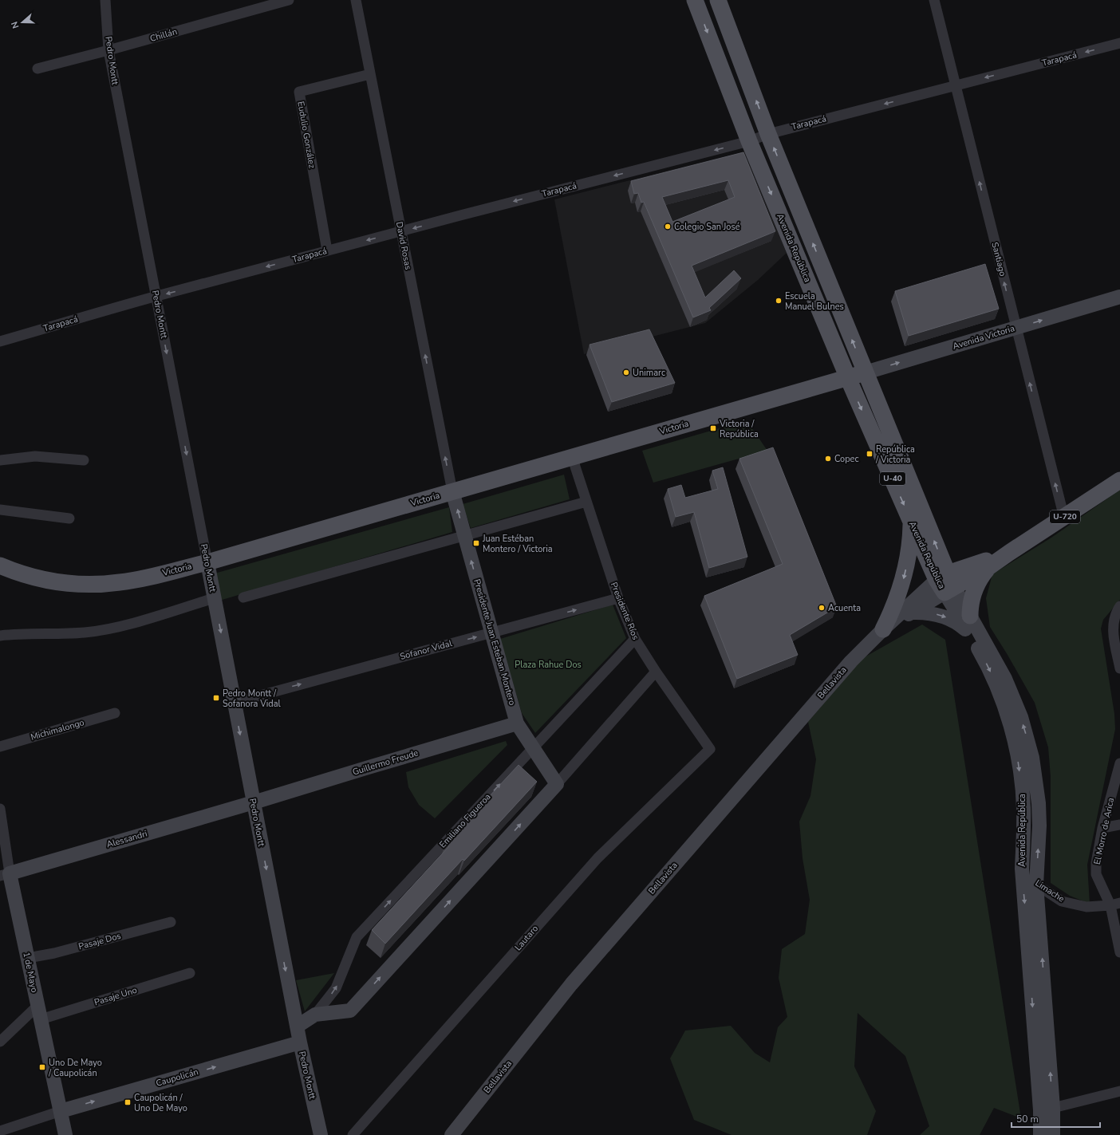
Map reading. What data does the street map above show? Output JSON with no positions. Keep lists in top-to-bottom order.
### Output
{
  "streets": {
    "main road": [
      "Avenida República",
      "Avenida Victoria",
      "Victoria",
      "U-40",
      "U-720",
      "Bellavista"
    ],
    "street": [
      "Chillán",
      "Tarapacá",
      "Pedro Montt",
      "Eudulio González",
      "David Rosas",
      "Santiago",
      "Presidente Ríos",
      "Presidente Juan Esteban Montero",
      "Sofanor Vidal",
      "Michimalongo",
      "Guillermo Freude",
      "Emiliano Figueroa",
      "El Morro de Arica",
      "Alessandri",
      "Limache",
      "Lautaro",
      "Pasaje Dos",
      "1 de Mayo",
      "Pasaje Uno",
      "Caupolicán"
    ]
  },
  "crossings": [
    ["Chillán", "Pedro Montt"],
    ["Tarapacá", "Pedro Montt"],
    ["Tarapacá", "Eudulio González"],
    ["Tarapacá", "David Rosas"],
    ["Tarapacá", "Avenida República"],
    ["Tarapacá", "Santiago"],
    ["Pedro Montt", "Victoria"],
    ["Pedro Montt", "Sofanor Vidal"],
    ["Pedro Montt", "Guillermo Freude"],
    ["Pedro Montt", "Emiliano Figueroa"],
    ["Pedro Montt", "Alessandri"],
    ["Pedro Montt", "Caupolicán"],
    ["Eudulio González", "David Rosas"],
    ["David Rosas", "Victoria"],
    ["David Rosas", "Presidente Juan Esteban Montero"],
    ["Avenida República", "Avenida Victoria"],
    ["Avenida República", "Victoria"],
    ["Avenida República", "Bellavista"],
    ["Avenida República", "Limache"],
    ["Santiago", "Avenida Victoria"],
    ["Santiago", "Bellavista"],
    ["Avenida Victoria", "Victoria"],
    ["Victoria", "Presidente Ríos"],
    ["Victoria", "Presidente Juan Esteban Montero"],
    ["Presidente Ríos", "Sofanor Vidal"],
    ["Presidente Ríos", "Emiliano Figueroa"],
    ["Presidente Ríos", "Lautaro"],
    ["Presidente Juan Esteban Montero", "Sofanor Vidal"],
    ["Presidente Juan Esteban Montero", "Guillermo Freude"],
    ["Presidente Juan Esteban Montero", "Emiliano Figueroa"],
    ["Guillermo Freude", "Alessandri"],
    ["El Morro de Arica", "Limache"],
    ["Alessandri", "1 de Mayo"],
    ["Pasaje Dos", "1 de Mayo"],
    ["1 de Mayo", "Pasaje Uno"],
    ["1 de Mayo", "Caupolicán"]
  ],
  "one_way": [
    "Tarapacá",
    "Pedro Montt",
    "David Rosas",
    "Santiago",
    "Avenida Victoria",
    "Presidente Juan Esteban Montero",
    "Sofanor Vidal",
    "Emiliano Figueroa",
    "Caupolicán"
  ],
  "parks": ["Plaza Rahue Dos"],
  "places": {
    "other": [
      "Colegio San José",
      "Escuela Manuel Bulnes",
      "Unimarc",
      "Copec",
      "Acuenta"
    ],
    "transit": [
      "Victoria / República",
      "República / Victoria",
      "Juan Estéban Montero / Victoria",
      "Pedro Montt / Sofanora Vidal",
      "Uno De Mayo / Caupolicán",
      "Caupolicán / Uno De Mayo"
    ]
  },
  "scale_bar": "50 m",
  "north": "left"
}
